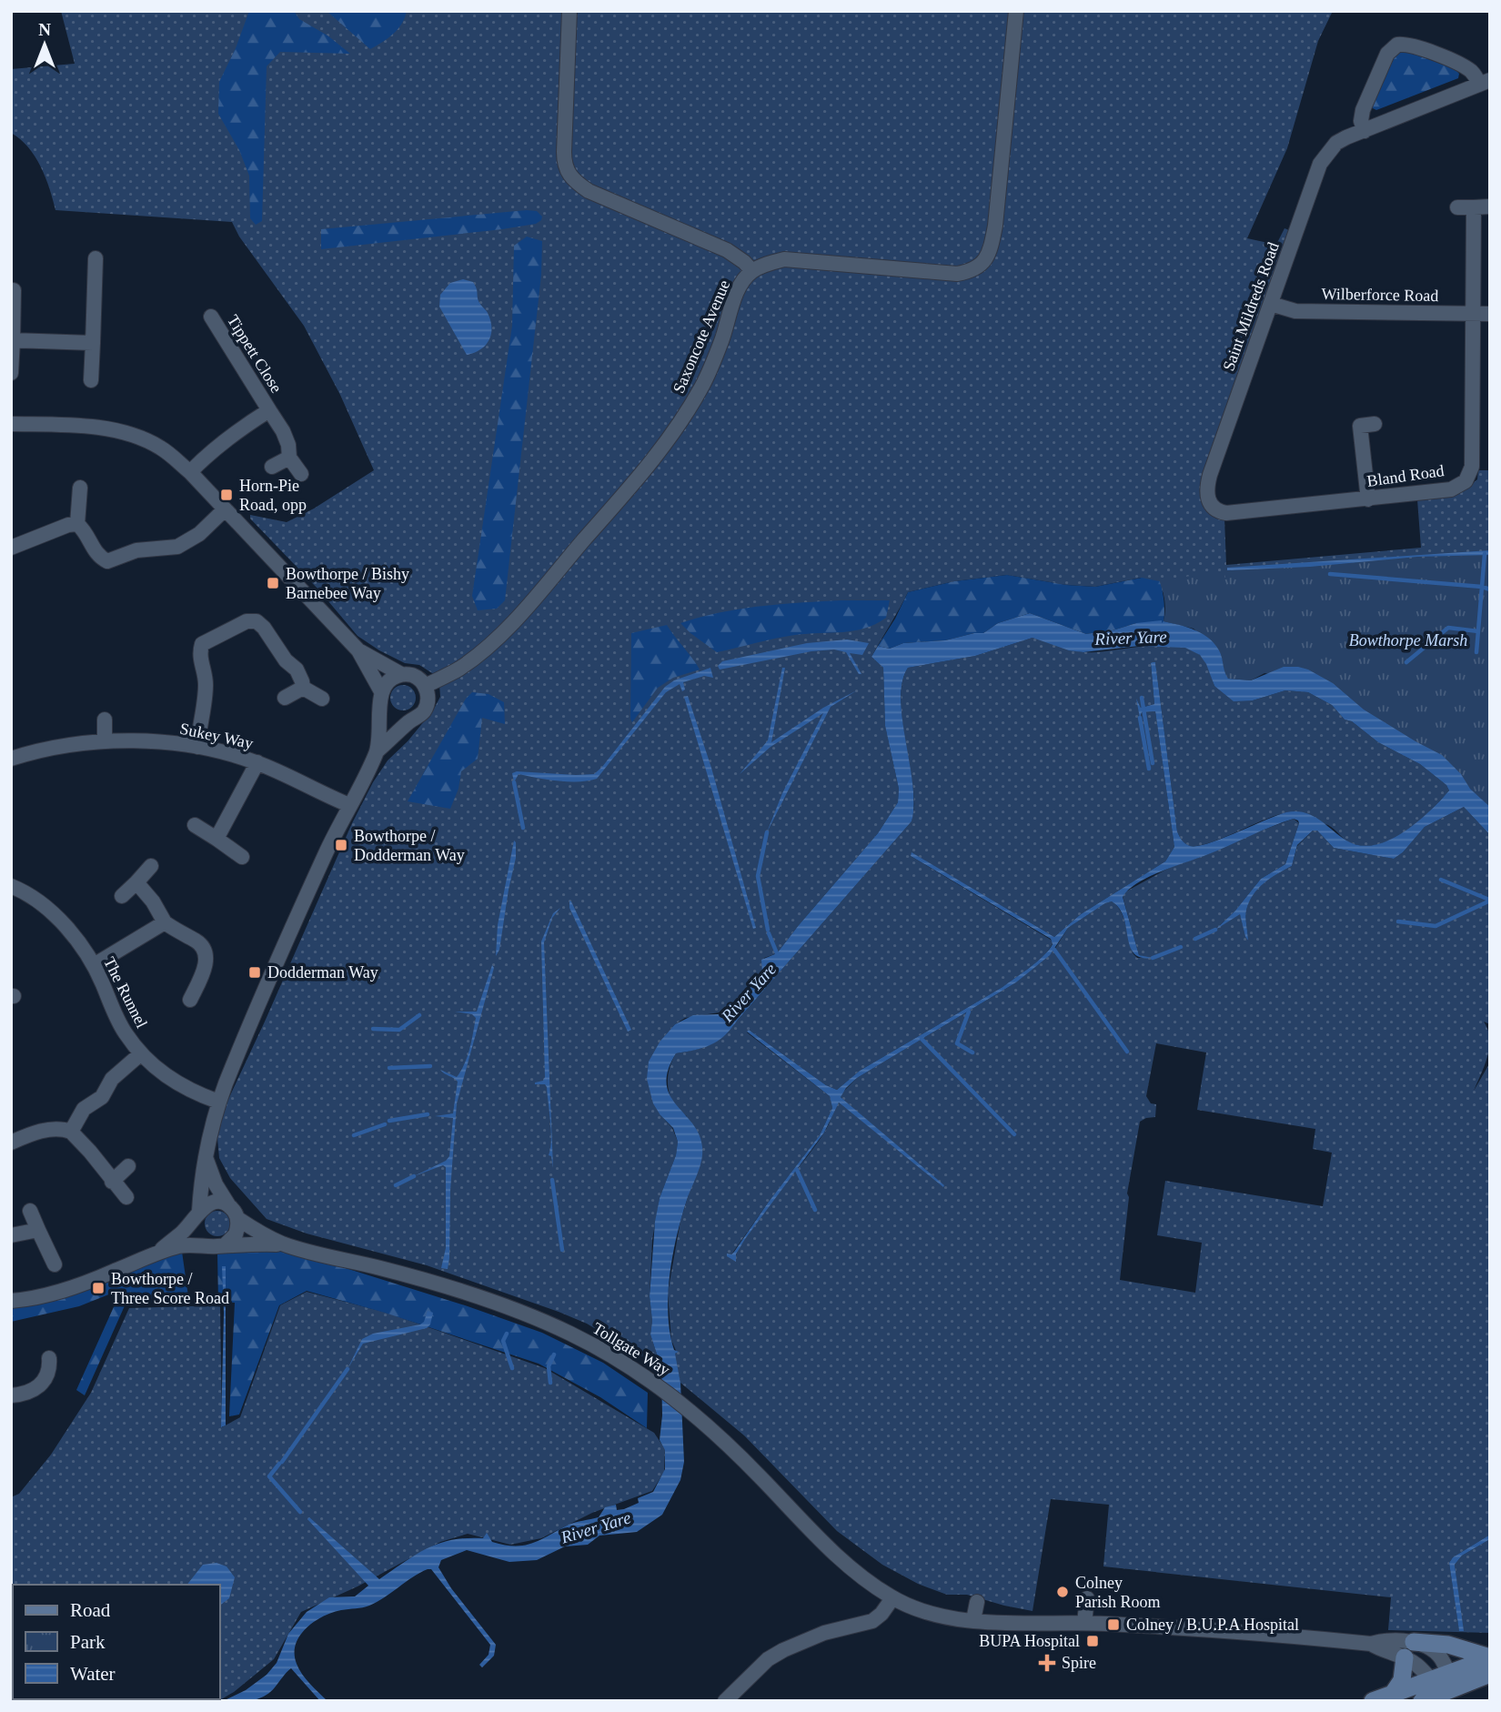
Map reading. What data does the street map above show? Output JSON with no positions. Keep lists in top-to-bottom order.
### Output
{
  "streets": {
    "street": [
      "Wilberforce Road",
      "Saint Mildreds Road",
      "Saxoncote Avenue",
      "Tippett Close",
      "Bland Road",
      "Sukey Way",
      "The Runnel",
      "Tollgate Way"
    ]
  },
  "crossings": [
    ["Wilberforce Road", "Saint Mildreds Road"],
    ["Wilberforce Road", "Bland Road"],
    ["Saint Mildreds Road", "Bland Road"]
  ],
  "water": ["River Yare"],
  "parks": ["Bowthorpe Marsh"],
  "places": {
    "transit": [
      "Horn-Pie Road, opp",
      "Bowthorpe / Bishy Barnebee Way",
      "Bowthorpe / Dodderman Way",
      "Dodderman Way",
      "Bowthorpe / Three Score Road",
      "Colney / B.U.P.A Hospital",
      "BUPA Hospital"
    ],
    "other": ["Colney Parish Room"],
    "health": ["Spire"]
  },
  "legend": ["Road", "Park", "Water"],
  "north": "top"
}
